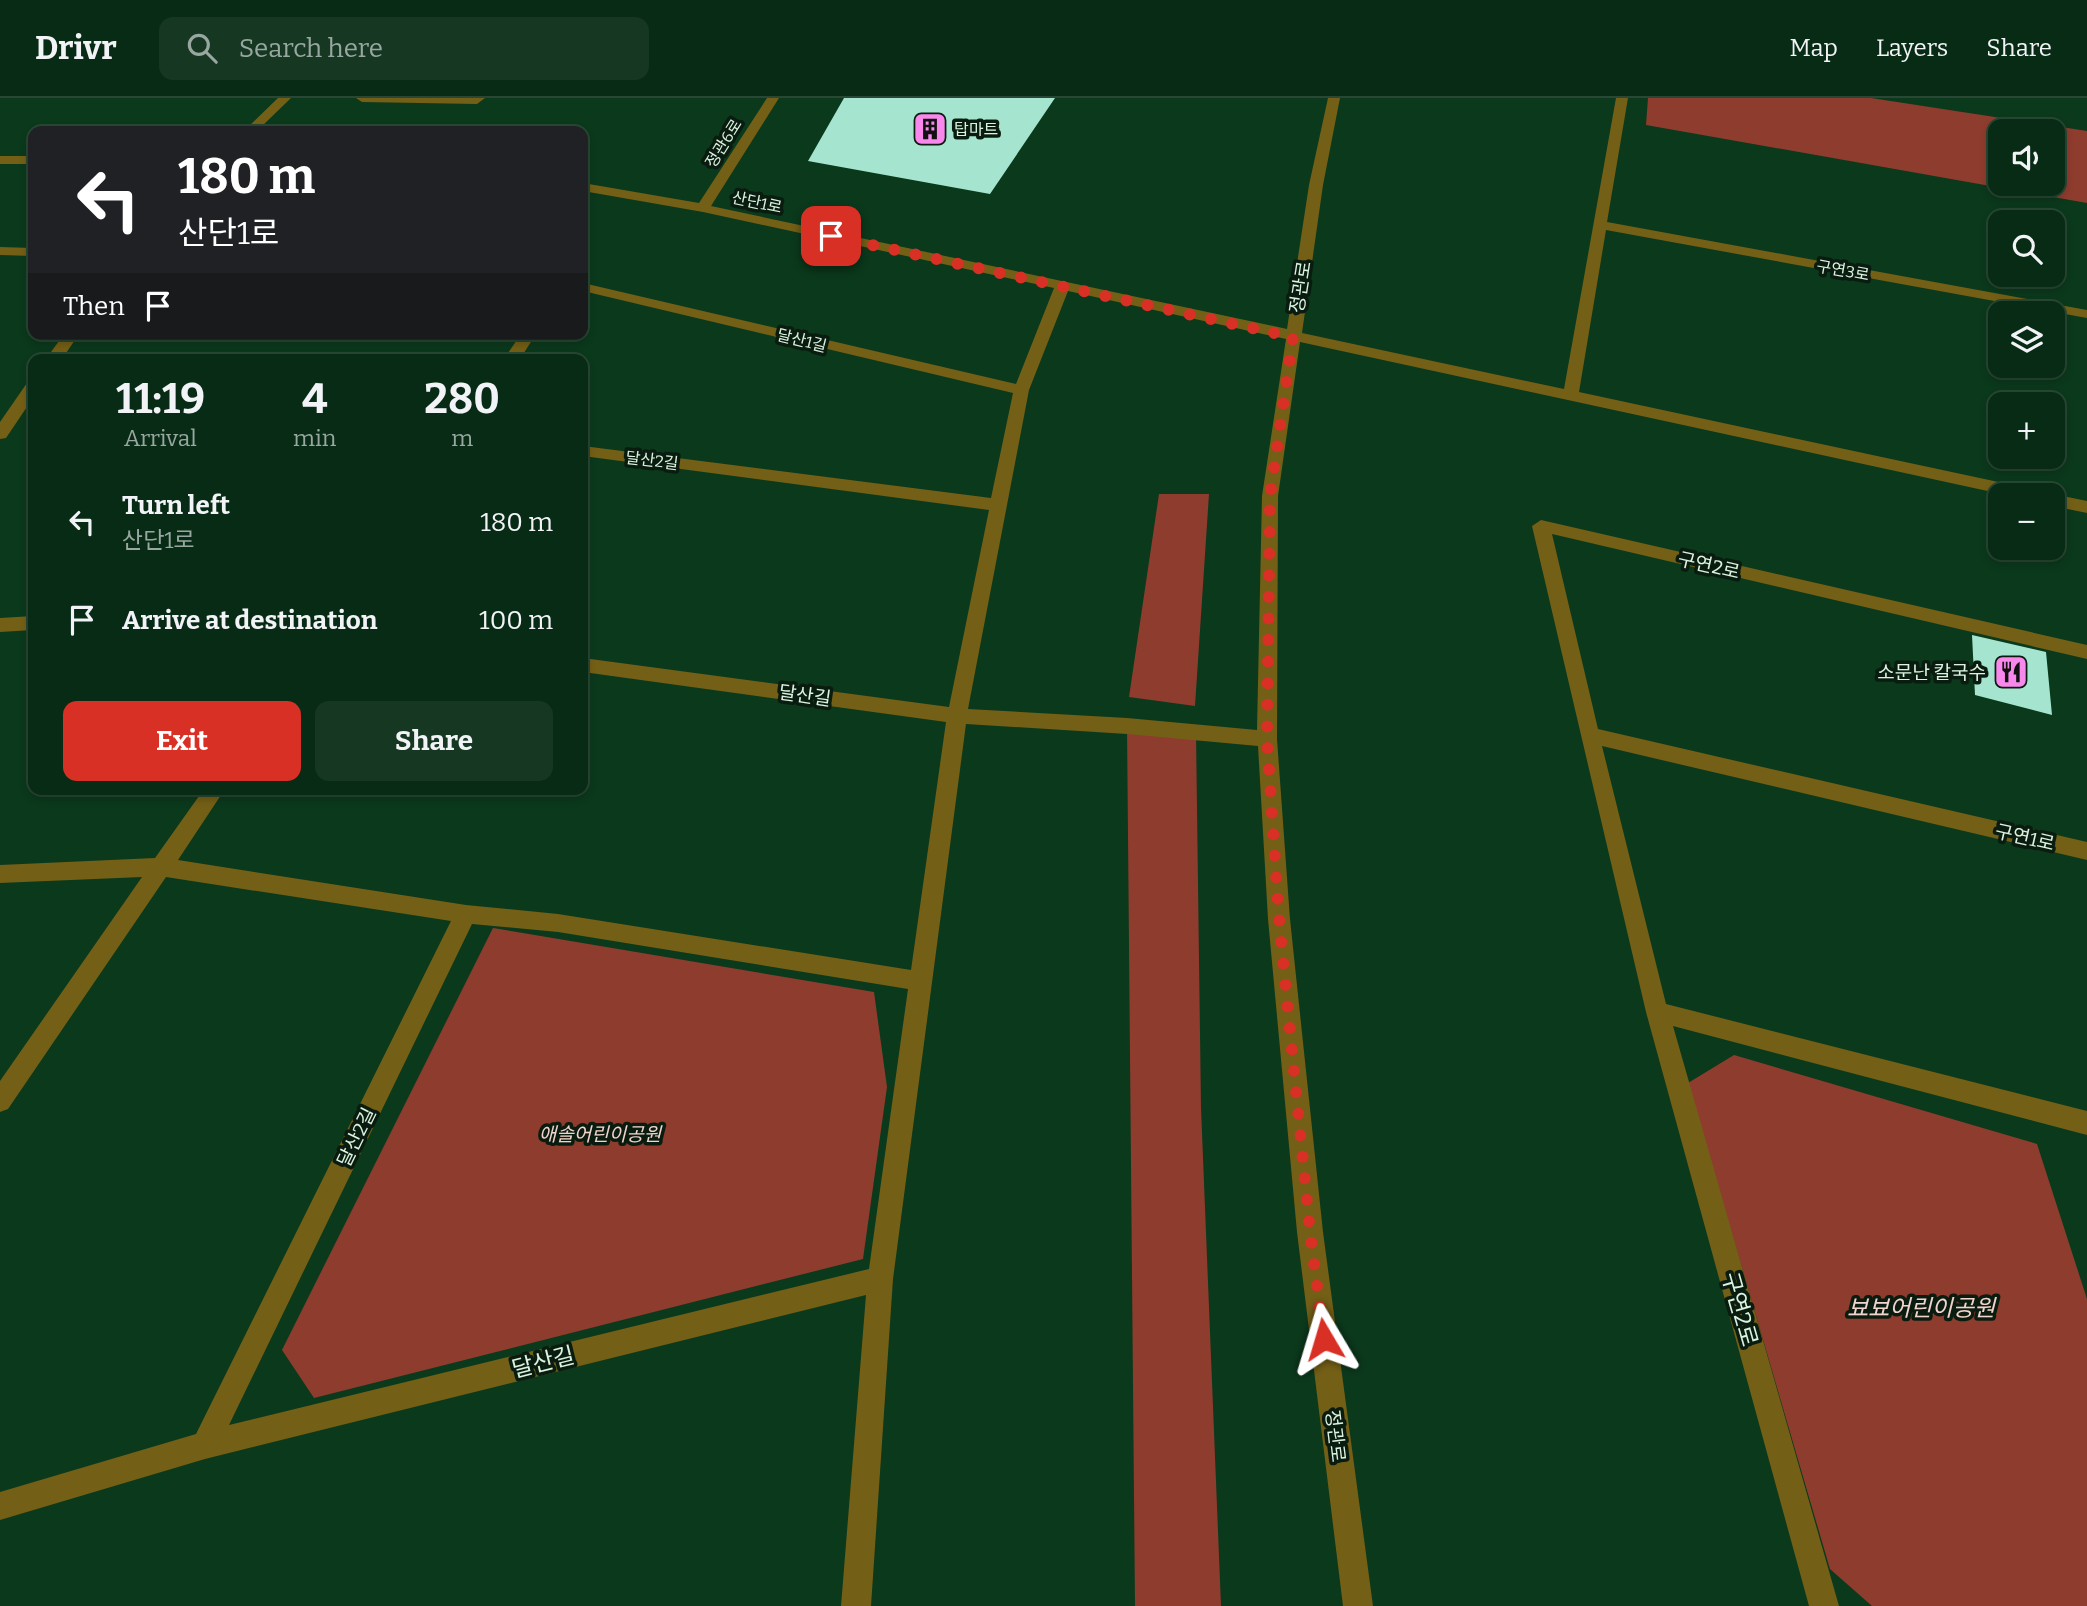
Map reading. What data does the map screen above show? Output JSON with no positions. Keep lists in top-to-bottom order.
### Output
{
  "streets": {
    "street": [
      "정관6로",
      "산단1로",
      "구연3로",
      "정관로",
      "달산1길",
      "달산2길",
      "구연2로",
      "달산길",
      "구연1로"
    ]
  },
  "crossings": [
    ["정관6로", "산단1로"],
    ["산단1로", "정관로"],
    ["정관로", "달산길"],
    ["달산2길", "달산길"],
    ["구연2로", "구연1로"]
  ],
  "parks": ["애솔어린이공원", "뵤뵤어린이공원"],
  "places": {
    "building": ["탑마트"],
    "restaurant": ["소문난 칼국수"]
  },
  "page": {
    "header": "Drivr",
    "search": "Search here",
    "nav": ["Map", "Layers", "Share"],
    "map_buttons": ["+", "−"],
    "turn": ["180 m", "산단1로"],
    "then": "Then",
    "eta": [
      "11:19",
      "Arrival",
      "4",
      "min",
      "280",
      "m"
    ],
    "list": [
      {
        "name": "Turn left",
        "note": "산단1로",
        "value": "180 m"
      },
      {
        "name": "Arrive at destination",
        "value": "100 m"
      }
    ],
    "buttons": ["Exit", "Share"]
  }
}
